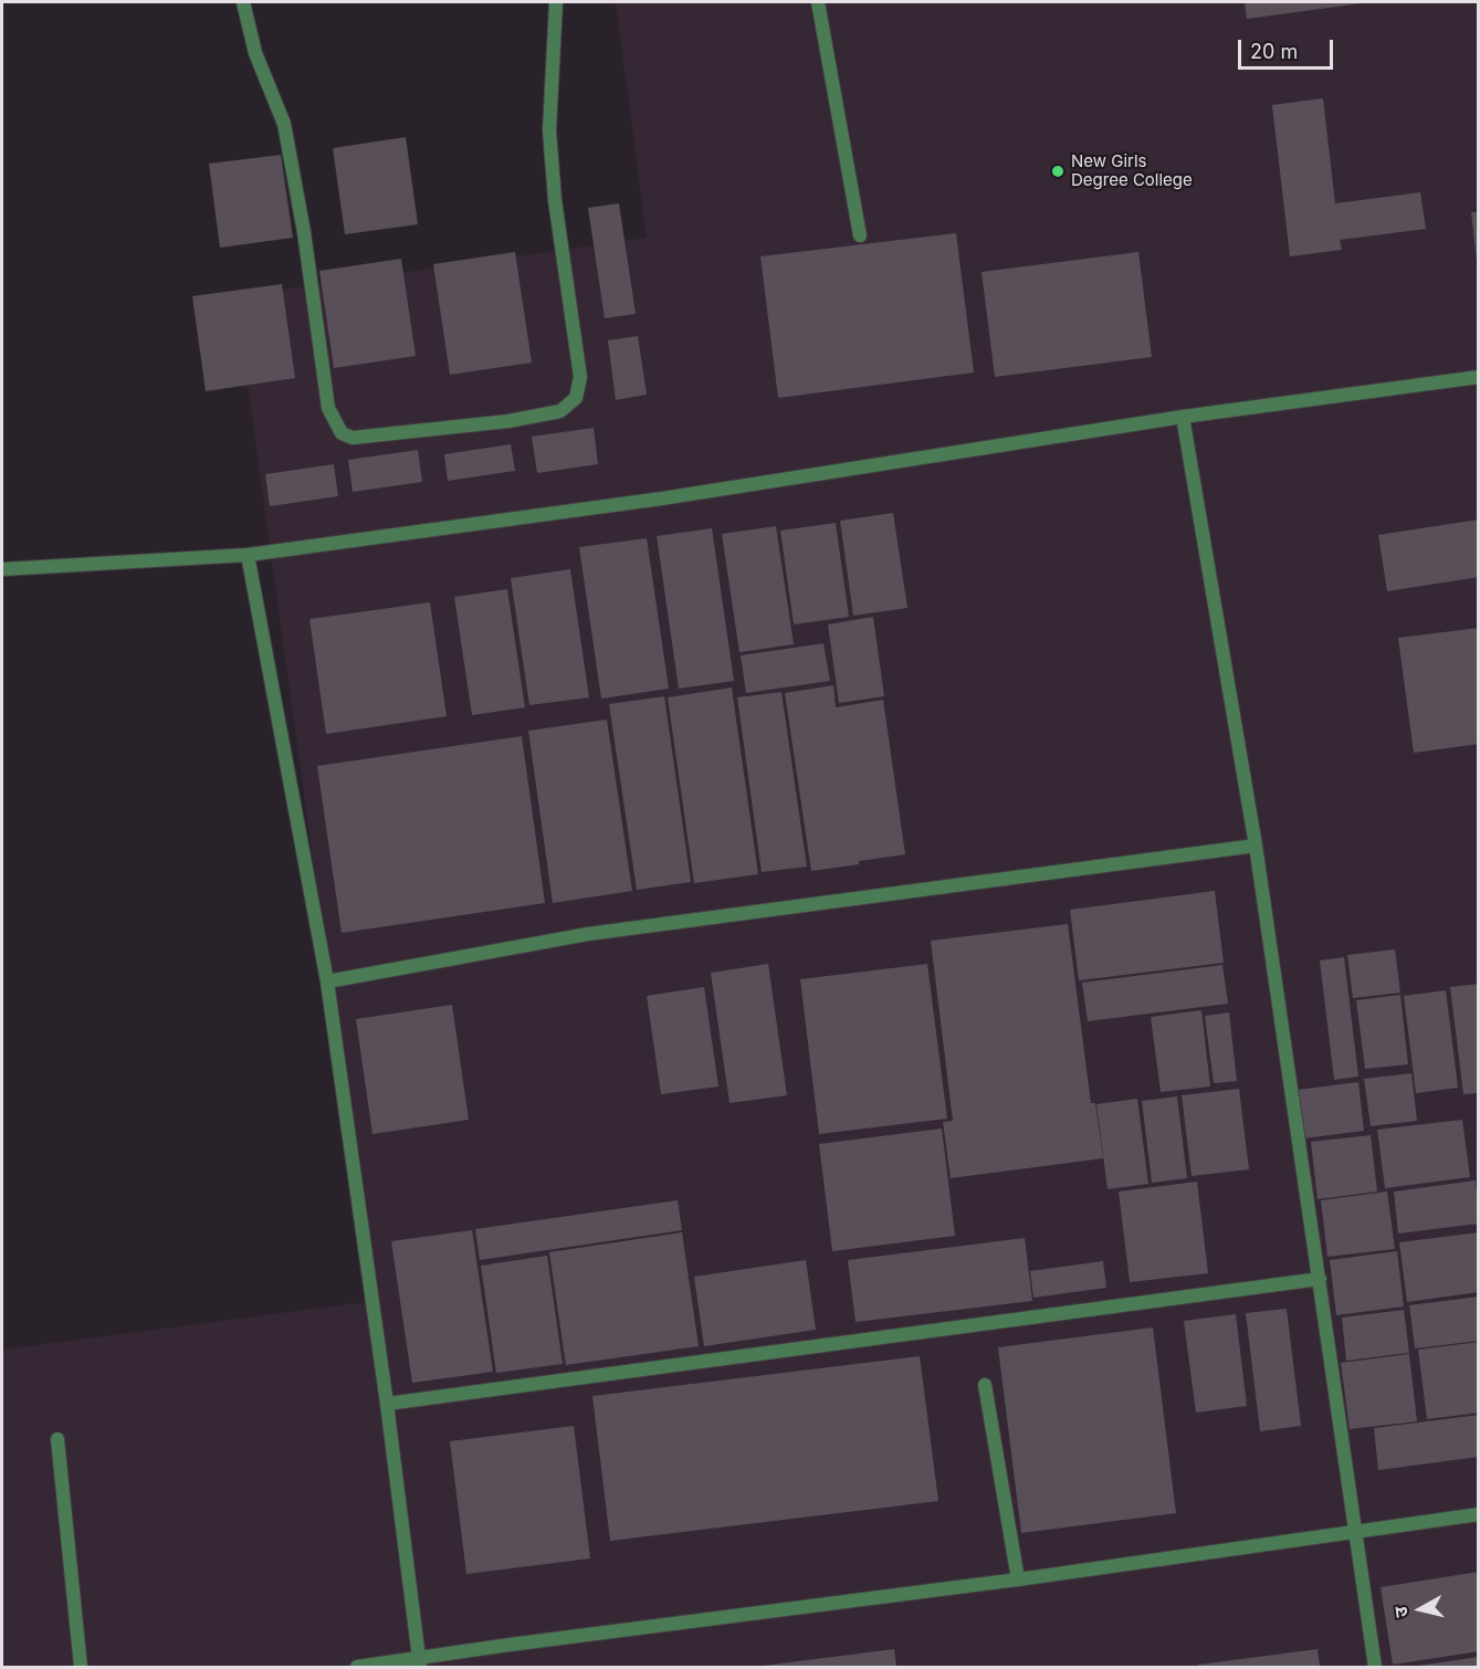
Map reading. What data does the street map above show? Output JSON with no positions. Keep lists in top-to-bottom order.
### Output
{
  "places": ["New Girls Degree College"],
  "scale_bar": "20 m",
  "north": "left"
}
